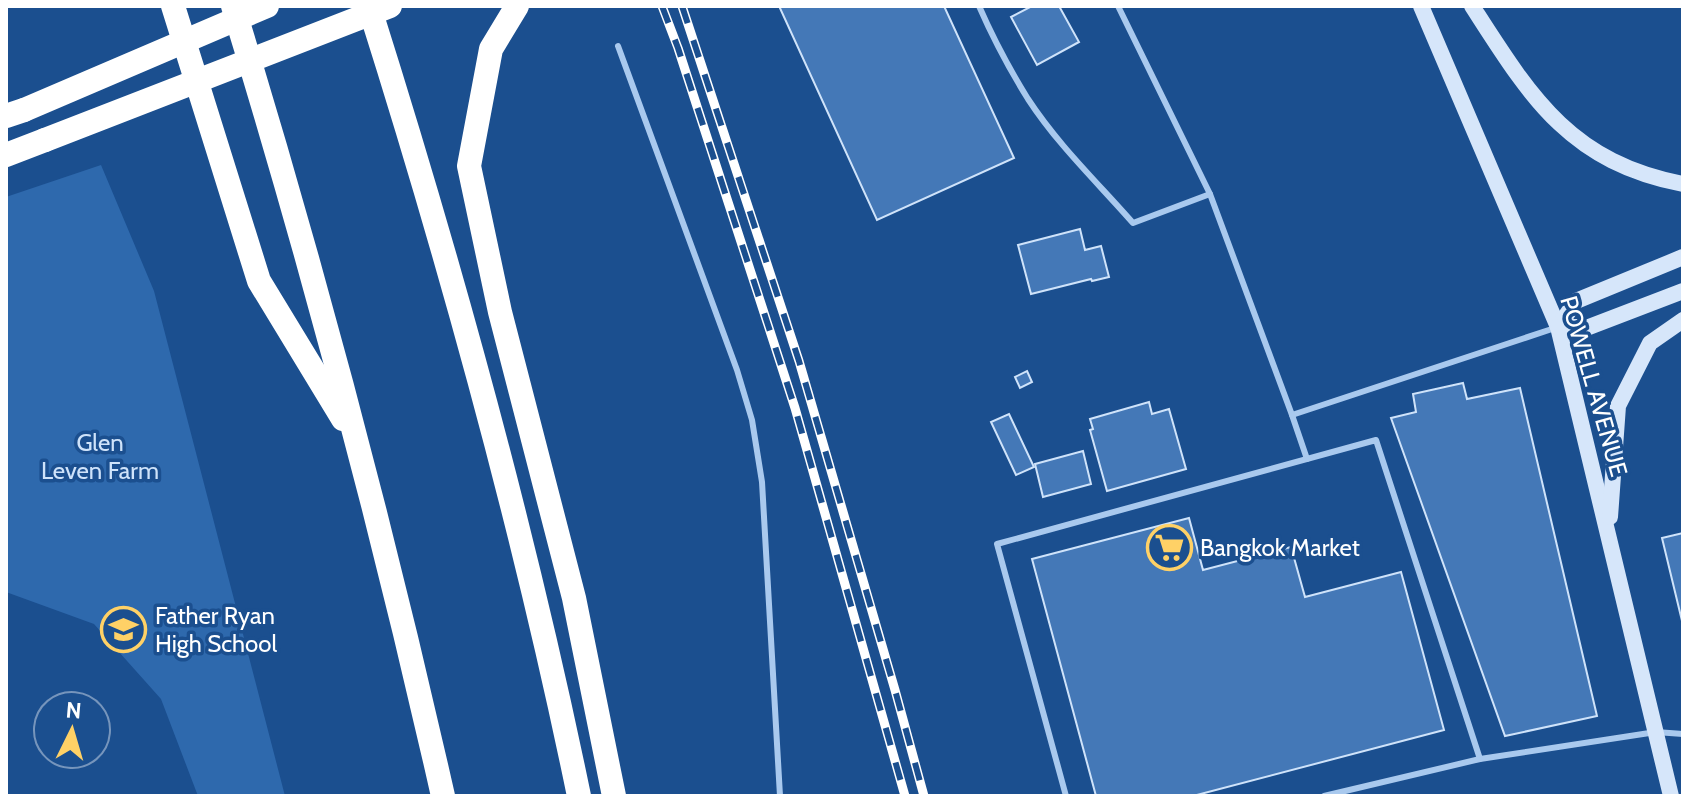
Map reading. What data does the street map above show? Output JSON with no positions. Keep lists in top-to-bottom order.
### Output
{
  "streets": {
    "main road": ["POWELL AVENUE"]
  },
  "parks": ["Glen Leven Farm"],
  "places": {
    "supermarket": ["Bangkok Market"],
    "school or university": ["Father Ryan High School"]
  },
  "north": "top"
}
